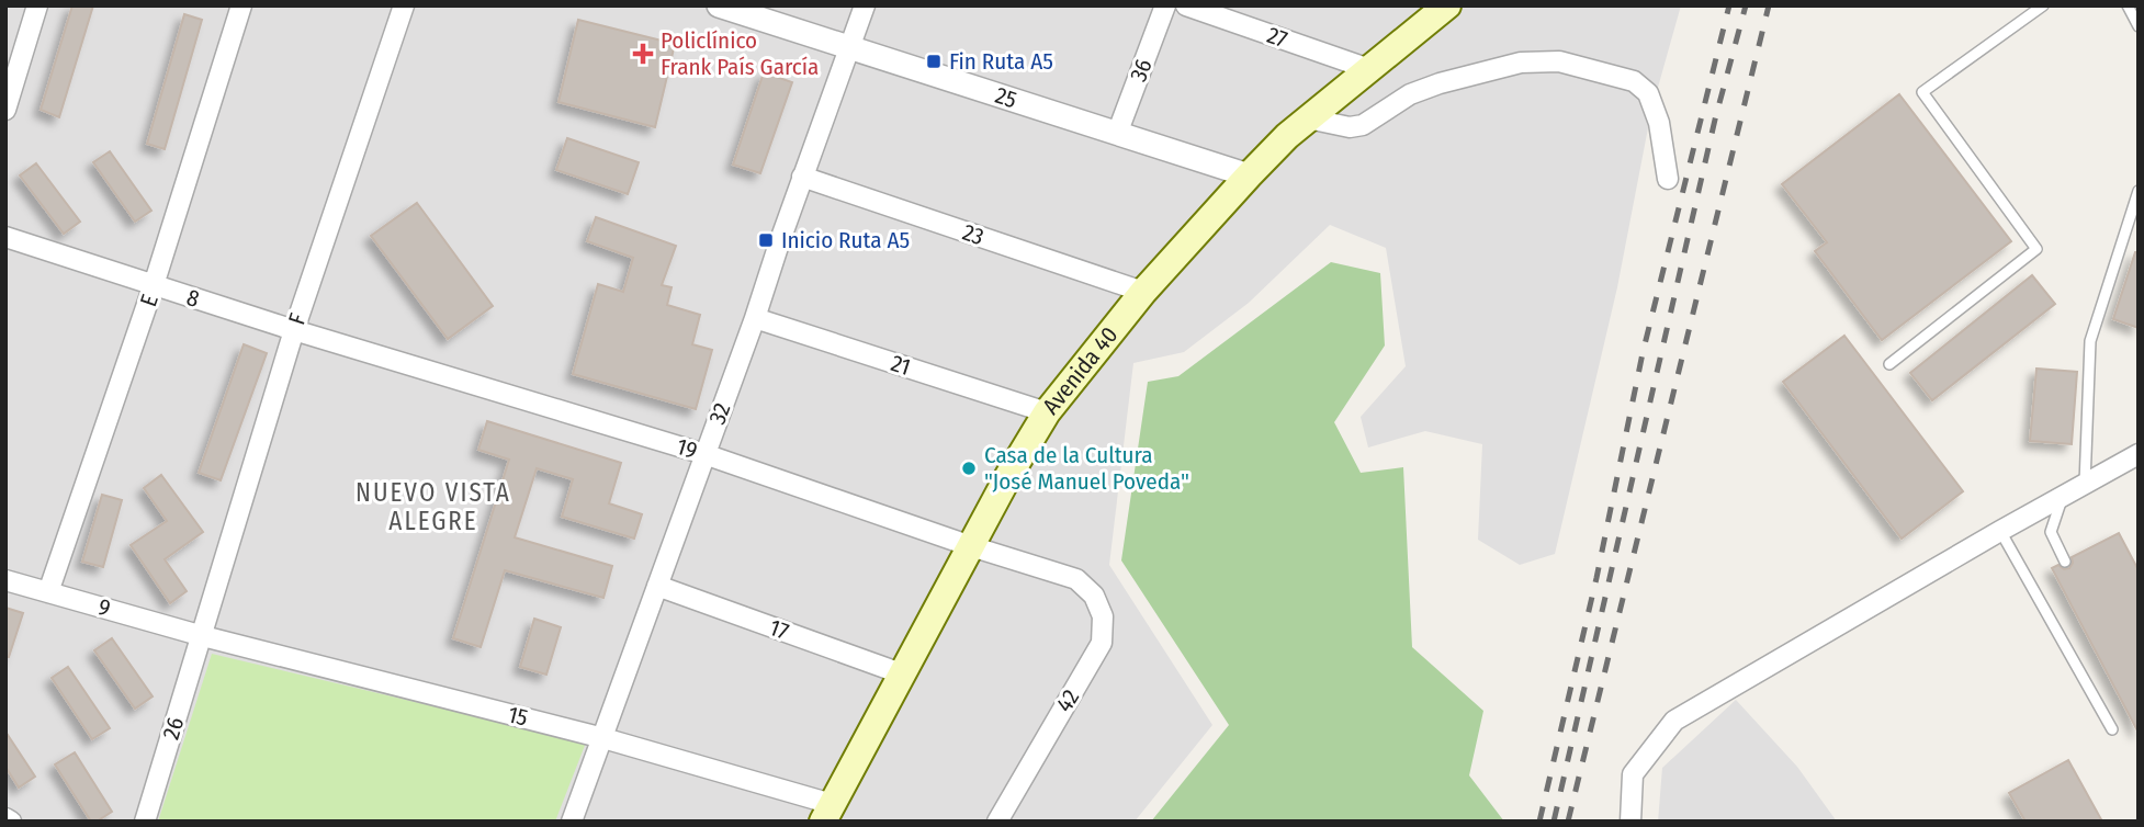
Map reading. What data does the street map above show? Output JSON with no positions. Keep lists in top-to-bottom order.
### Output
{
  "streets": {
    "main road": ["Avenida 40"],
    "street": [
      "27",
      "36",
      "25",
      "23",
      "8",
      "E",
      "F",
      "21",
      "32",
      "19",
      "9",
      "17",
      "42",
      "15",
      "26"
    ]
  },
  "crossings": [
    ["27", "Avenida 40"],
    ["36", "25"],
    ["25", "Avenida 40"],
    ["25", "32"],
    ["23", "Avenida 40"],
    ["23", "32"],
    ["8", "E"],
    ["8", "F"],
    ["8", "19"],
    ["E", "9"],
    ["F", "19"],
    ["F", "9"],
    ["F", "15"],
    ["F", "26"],
    ["21", "Avenida 40"],
    ["21", "32"],
    ["Avenida 40", "19"],
    ["Avenida 40", "17"],
    ["Avenida 40", "15"],
    ["32", "19"],
    ["32", "17"],
    ["32", "15"],
    ["19", "42"],
    ["9", "15"],
    ["9", "26"],
    ["15", "26"]
  ],
  "districts": ["NUEVO VISTA ALEGRE"],
  "places": {
    "health": ["Policlínico Frank País García"],
    "transit": ["Fin Ruta A5", "Inicio Ruta A5"],
    "other": ["Casa de la Cultura \"José Manuel Poveda\""]
  }
}
